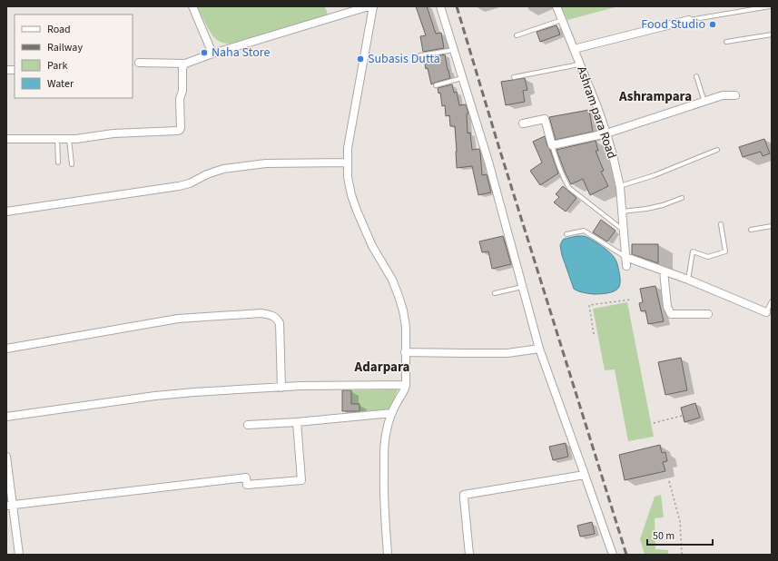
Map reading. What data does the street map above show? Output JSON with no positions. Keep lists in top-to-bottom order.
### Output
{
  "streets": {
    "street": ["Ashram para Road"]
  },
  "districts": ["Ashrampara", "Adarpara"],
  "places": ["Food Studio", "Naha Store", "Subasis Dutta"],
  "legend": [
    "Road",
    "Railway",
    "Park",
    "Water"
  ],
  "scale_bar": "50 m"
}
